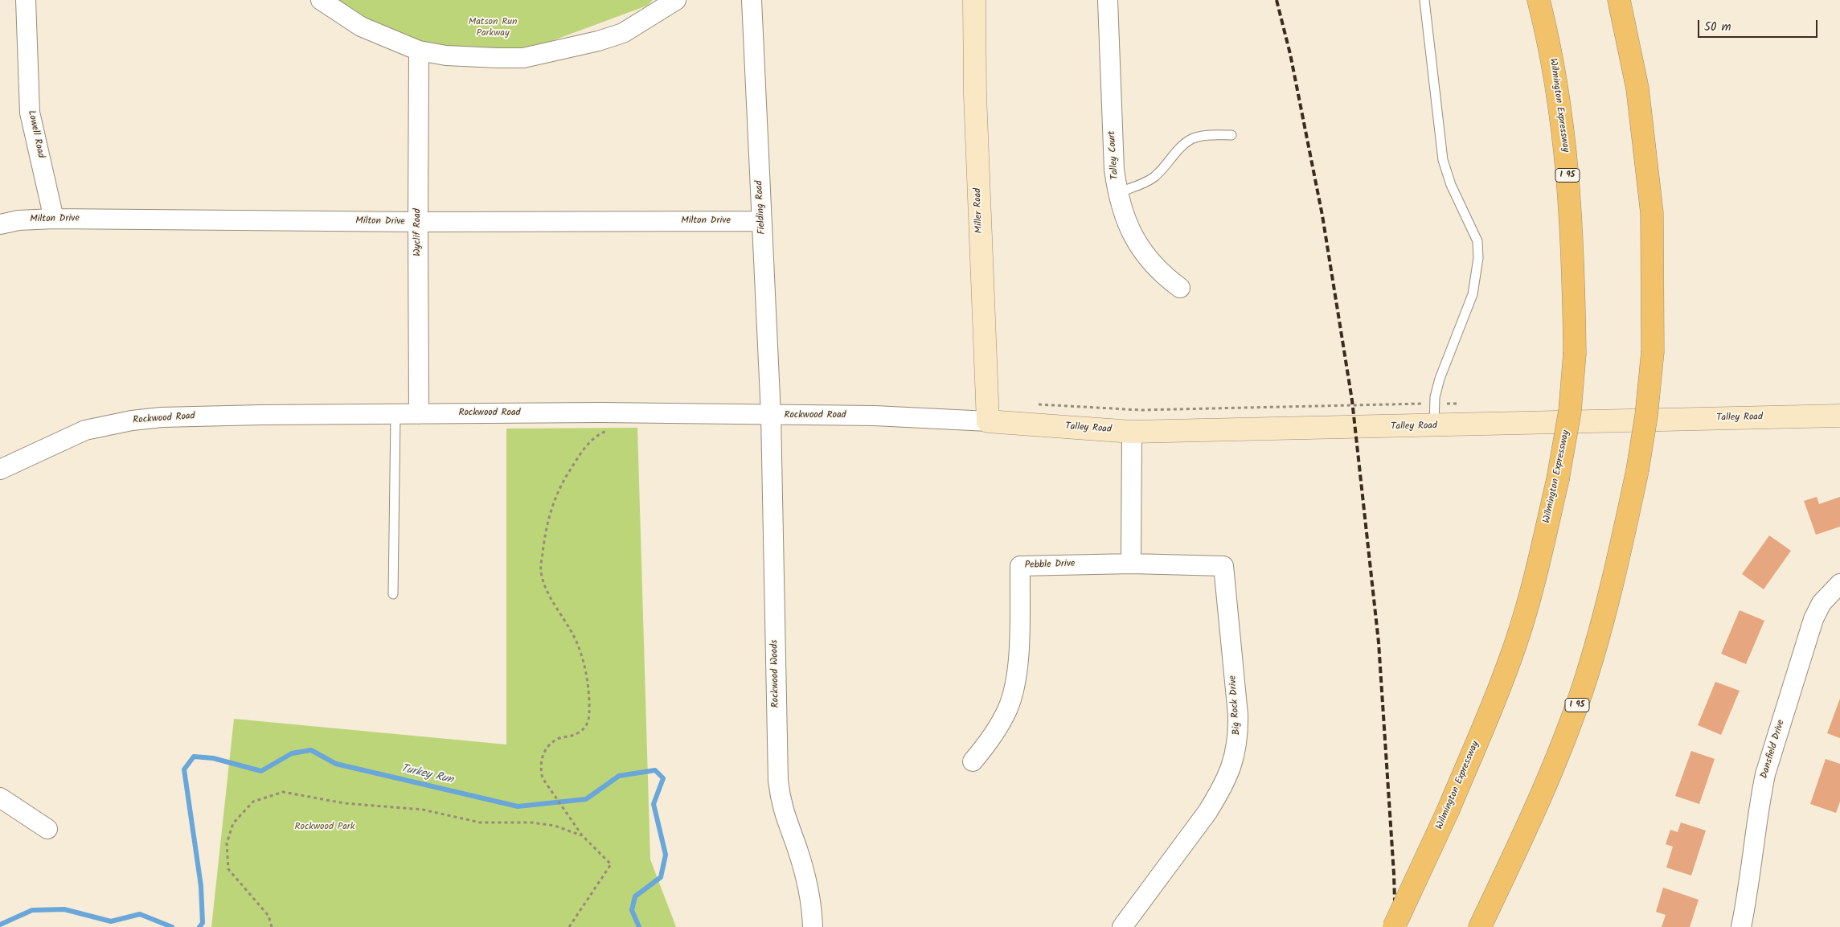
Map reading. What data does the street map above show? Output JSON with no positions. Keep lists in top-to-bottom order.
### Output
{
  "streets": {
    "highway": ["Wilmington Expressway", "I 95"],
    "street": [
      "Lowell Road",
      "Talley Court",
      "Fielding Road",
      "Miller Road",
      "Milton Drive",
      "Wyclif Road",
      "Rockwood Road",
      "Talley Road",
      "Pebble Drive",
      "Rockwood Woods",
      "Big Rock Drive",
      "Dansfield Drive"
    ]
  },
  "crossings": [
    ["Lowell Road", "Milton Drive"],
    ["Fielding Road", "Milton Drive"],
    ["Fielding Road", "Rockwood Road"],
    ["Fielding Road", "Rockwood Woods"],
    ["Miller Road", "Rockwood Road"],
    ["Miller Road", "Talley Road"],
    ["Milton Drive", "Wyclif Road"],
    ["Wyclif Road", "Rockwood Road"],
    ["Rockwood Road", "Talley Road"],
    ["Rockwood Road", "Rockwood Woods"],
    ["Pebble Drive", "Big Rock Drive"]
  ],
  "water": ["Turkey Run"],
  "parks": ["Matson Run Parkway", "Rockwood Park"],
  "scale_bar": "50 m"
}
